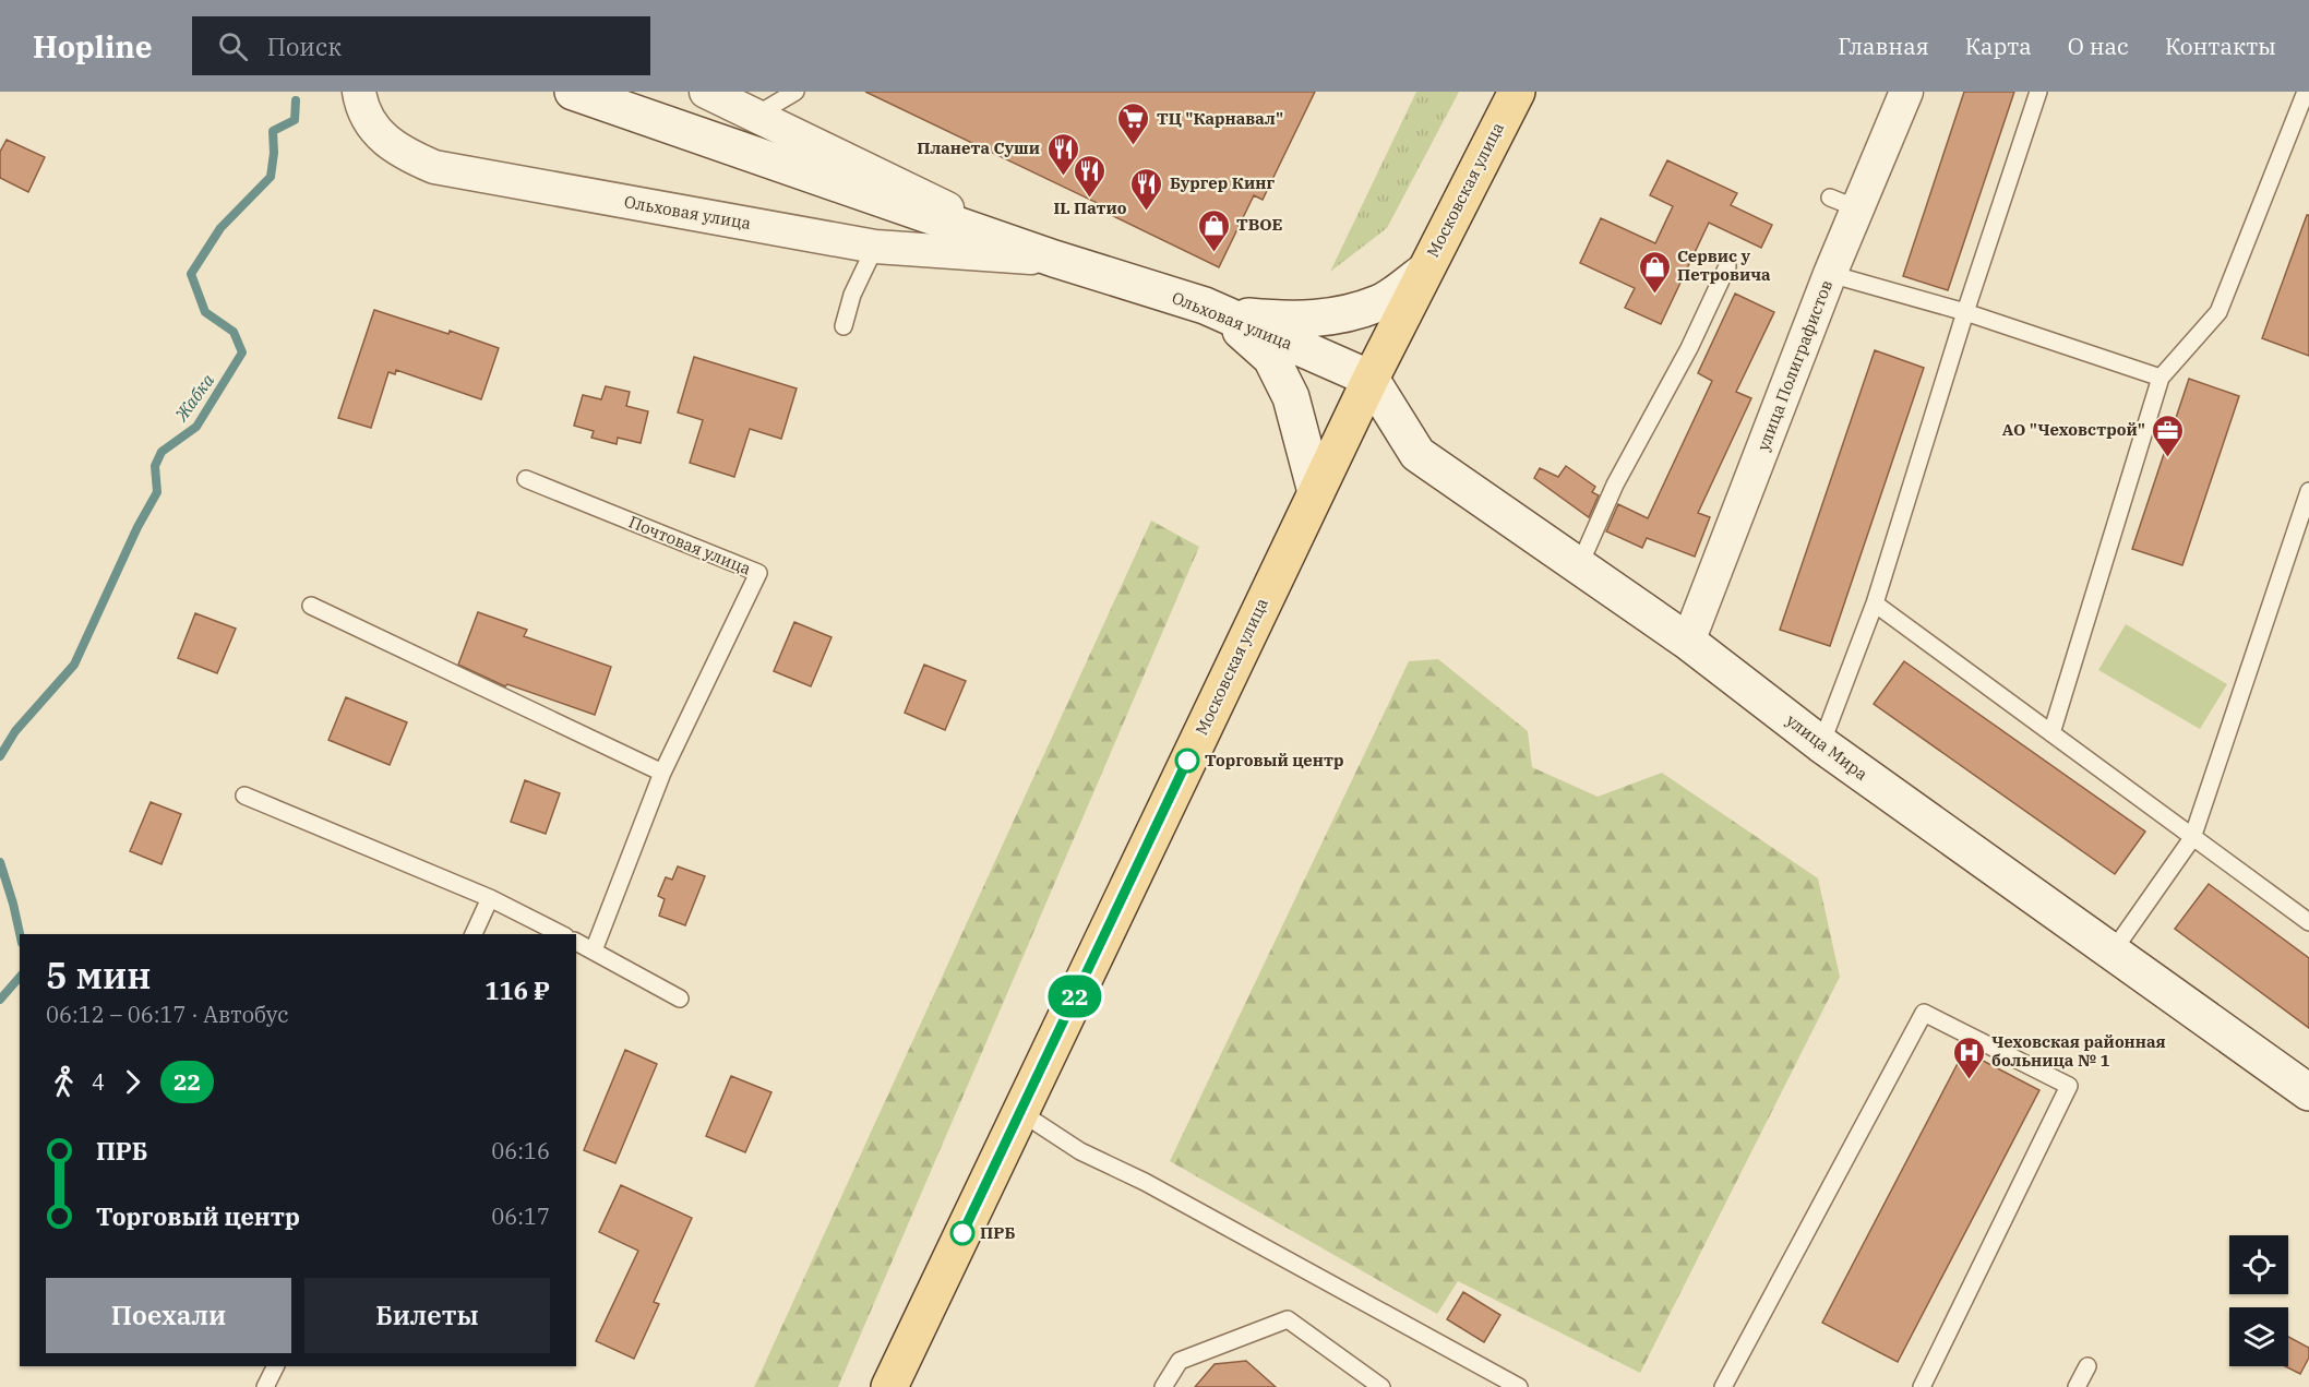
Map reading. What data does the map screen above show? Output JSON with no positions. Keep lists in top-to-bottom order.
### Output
{
  "streets": {
    "main road": ["Московская улица", "Ольховая улица", "улица Мира"],
    "street": ["улица Полиграфистов"],
    "lane": ["Почтовая улица"]
  },
  "crossings": [
    ["Московская улица", "Ольховая улица"],
    ["Московская улица", "улица Мира"],
    ["Ольховая улица", "улица Мира"],
    ["улица Полиграфистов", "улица Мира"]
  ],
  "water": ["Жабка"],
  "places": {
    "supermarket": ["ТЦ \"Карнавал\""],
    "restaurant": ["Планета Суши", "IL Патио", "Бургер Кинг"],
    "shop": ["ТВОЕ", "Сервис у Петровича"],
    "office": ["АО \"Чеховстрой\""],
    "other": ["Торговый центр", "ПРБ"],
    "hospital": ["Чеховская районная больница № 1"]
  },
  "lines": ["bus line 22"],
  "page": {
    "header": "Hopline",
    "search": "Поиск",
    "nav": [
      "Главная",
      "Карта",
      "О нас",
      "Контакты"
    ],
    "on_map": "22",
    "heading": ["5 мин", "06:12 – 06:17 · Автобус", "116 ₽"],
    "legs": ["4", "22"],
    "list": [
      {
        "name": "ПРБ",
        "value": "06:16"
      },
      {
        "name": "Торговый центр",
        "value": "06:17"
      }
    ],
    "buttons": ["Поехали", "Билеты"]
  }
}
